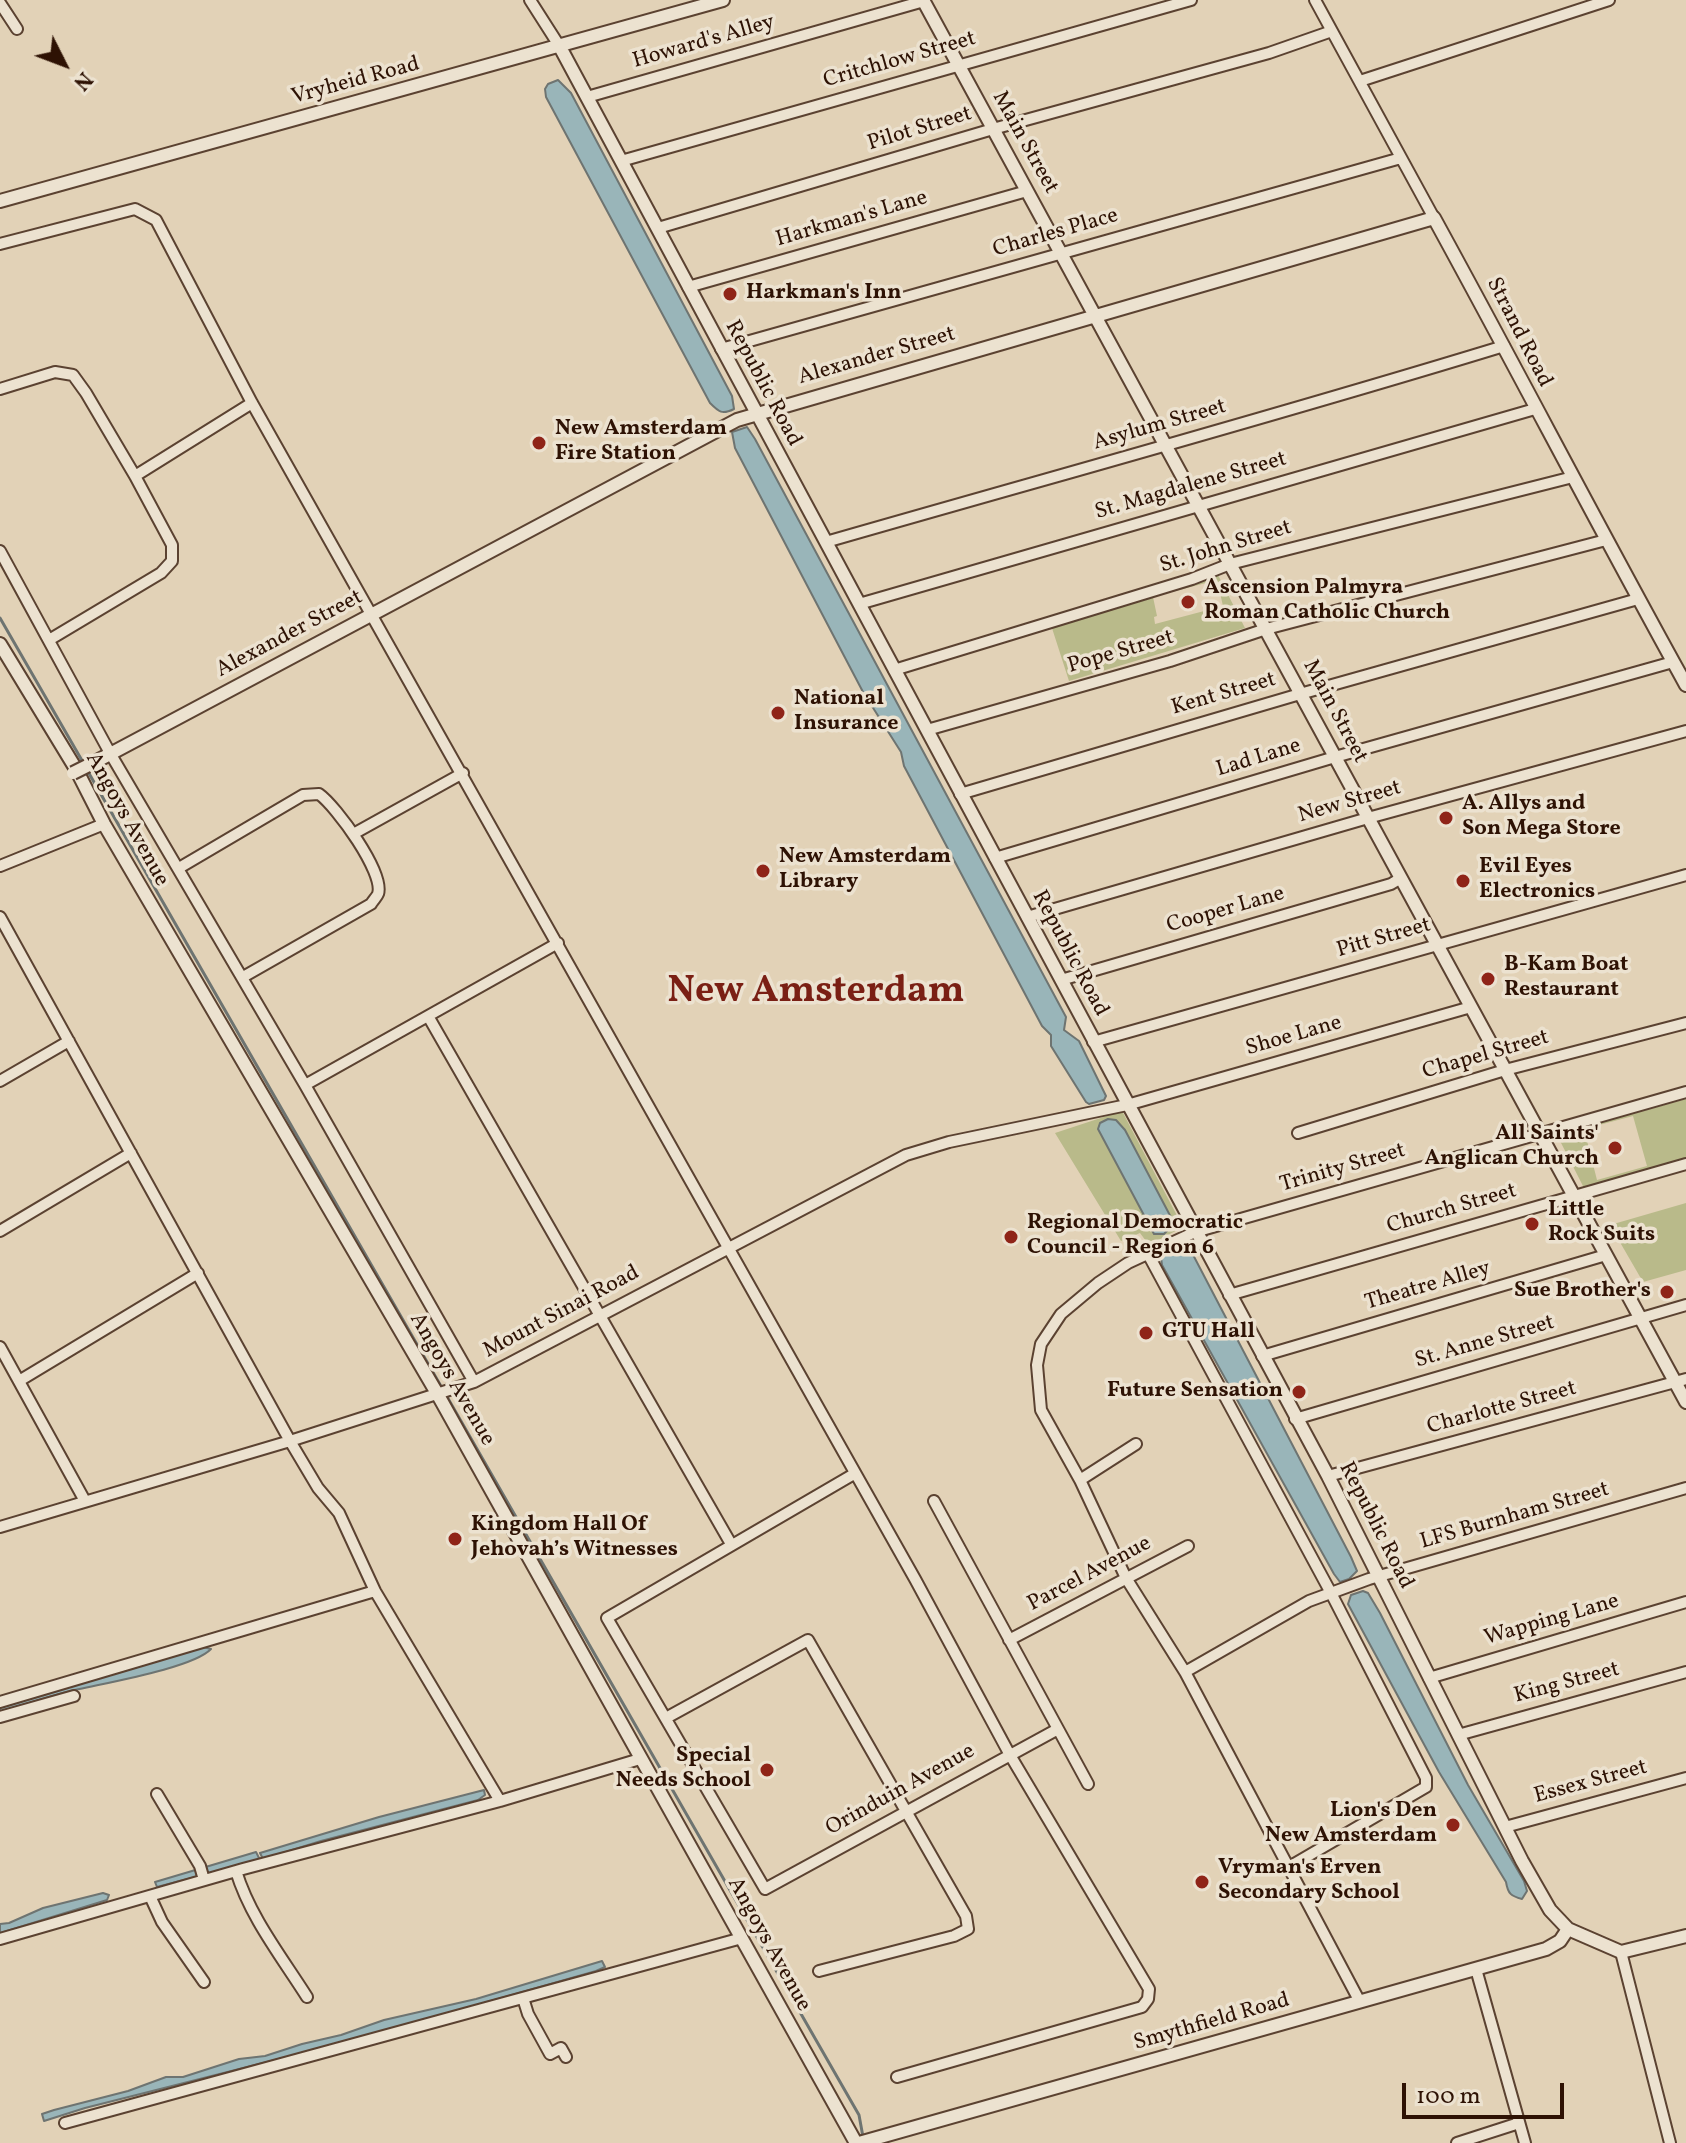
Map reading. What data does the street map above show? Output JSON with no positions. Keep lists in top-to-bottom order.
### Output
{
  "streets": {
    "street": [
      "Howard's Alley",
      "Critchlow Street",
      "Vryheid Road",
      "Pilot Street",
      "Main Street",
      "Harkman's Lane",
      "Charles Place",
      "Strand Road",
      "Alexander Street",
      "Republic Road",
      "Asylum Street",
      "St. Magdalene Street",
      "St. John Street",
      "Pope Street",
      "Kent Street",
      "Lad Lane",
      "New Street",
      "Angoys Avenue",
      "Cooper Lane",
      "Pitt Street",
      "Shoe Lane",
      "Chapel Street",
      "Trinity Street",
      "Church Street",
      "Theatre Alley",
      "Mount Sinai Road",
      "St. Anne Street",
      "Charlotte Street",
      "LFS Burnham Street",
      "Parcel Avenue",
      "Wapping Lane",
      "King Street",
      "Essex Street",
      "Orinduin Avenue",
      "Smythfield Road"
    ]
  },
  "crossings": [
    ["Howard's Alley", "Main Street"],
    ["Howard's Alley", "Republic Road"],
    ["Critchlow Street", "Main Street"],
    ["Critchlow Street", "Republic Road"],
    ["Vryheid Road", "Republic Road"],
    ["Pilot Street", "Main Street"],
    ["Pilot Street", "Strand Road"],
    ["Pilot Street", "Republic Road"],
    ["Main Street", "Harkman's Lane"],
    ["Main Street", "Charles Place"],
    ["Main Street", "Alexander Street"],
    ["Main Street", "Asylum Street"],
    ["Main Street", "St. Magdalene Street"],
    ["Main Street", "St. John Street"],
    ["Main Street", "Pope Street"],
    ["Main Street", "Kent Street"],
    ["Main Street", "Lad Lane"],
    ["Main Street", "New Street"],
    ["Main Street", "Cooper Lane"],
    ["Main Street", "Pitt Street"],
    ["Main Street", "Shoe Lane"],
    ["Main Street", "Chapel Street"],
    ["Main Street", "Trinity Street"],
    ["Main Street", "Church Street"],
    ["Main Street", "Theatre Alley"],
    ["Main Street", "St. Anne Street"],
    ["Main Street", "Charlotte Street"],
    ["Harkman's Lane", "Republic Road"],
    ["Charles Place", "Strand Road"],
    ["Charles Place", "Republic Road"],
    ["Strand Road", "Alexander Street"],
    ["Strand Road", "Asylum Street"],
    ["Strand Road", "St. Magdalene Street"],
    ["Strand Road", "St. John Street"],
    ["Strand Road", "Pope Street"],
    ["Strand Road", "Kent Street"],
    ["Strand Road", "Lad Lane"],
    ["Alexander Street", "Republic Road"],
    ["Alexander Street", "Angoys Avenue"],
    ["Republic Road", "Asylum Street"],
    ["Republic Road", "St. Magdalene Street"],
    ["Republic Road", "St. John Street"],
    ["Republic Road", "Pope Street"],
    ["Republic Road", "Kent Street"],
    ["Republic Road", "Lad Lane"],
    ["Republic Road", "New Street"],
    ["Republic Road", "Cooper Lane"],
    ["Republic Road", "Pitt Street"],
    ["Republic Road", "Shoe Lane"],
    ["Republic Road", "Trinity Street"],
    ["Republic Road", "Church Street"],
    ["Republic Road", "Theatre Alley"],
    ["Republic Road", "Mount Sinai Road"],
    ["Republic Road", "St. Anne Street"],
    ["Republic Road", "Charlotte Street"],
    ["Republic Road", "LFS Burnham Street"],
    ["Republic Road", "Wapping Lane"],
    ["Republic Road", "King Street"],
    ["Republic Road", "Essex Street"],
    ["Republic Road", "Smythfield Road"],
    ["Angoys Avenue", "Mount Sinai Road"],
    ["Angoys Avenue", "Smythfield Road"],
    ["Shoe Lane", "Mount Sinai Road"],
    ["Trinity Street", "LFS Burnham Street"],
    ["Trinity Street", "Parcel Avenue"],
    ["Trinity Street", "Smythfield Road"]
  ],
  "districts": ["New Amsterdam"],
  "places": [
    "Harkman's Inn",
    "New Amsterdam Fire Station",
    "Ascension Palmyra Roman Catholic Church",
    "National Insurance",
    "A. Allys and Son Mega Store",
    "New Amsterdam Library",
    "Evil Eyes Electronics",
    "B-Kam Boat Restaurant",
    "All Saints' Anglican Church",
    "Little Rock Suits",
    "Regional Democratic Council - Region 6",
    "Sue Brother's",
    "GTU Hall",
    "Future Sensation",
    "Kingdom Hall Of Jehovah’s Witnesses",
    "Special Needs School",
    "Lion's Den New Amsterdam",
    "Vryman's Erven Secondary School"
  ],
  "scale_bar": "100 m",
  "north": "bottom right"
}
